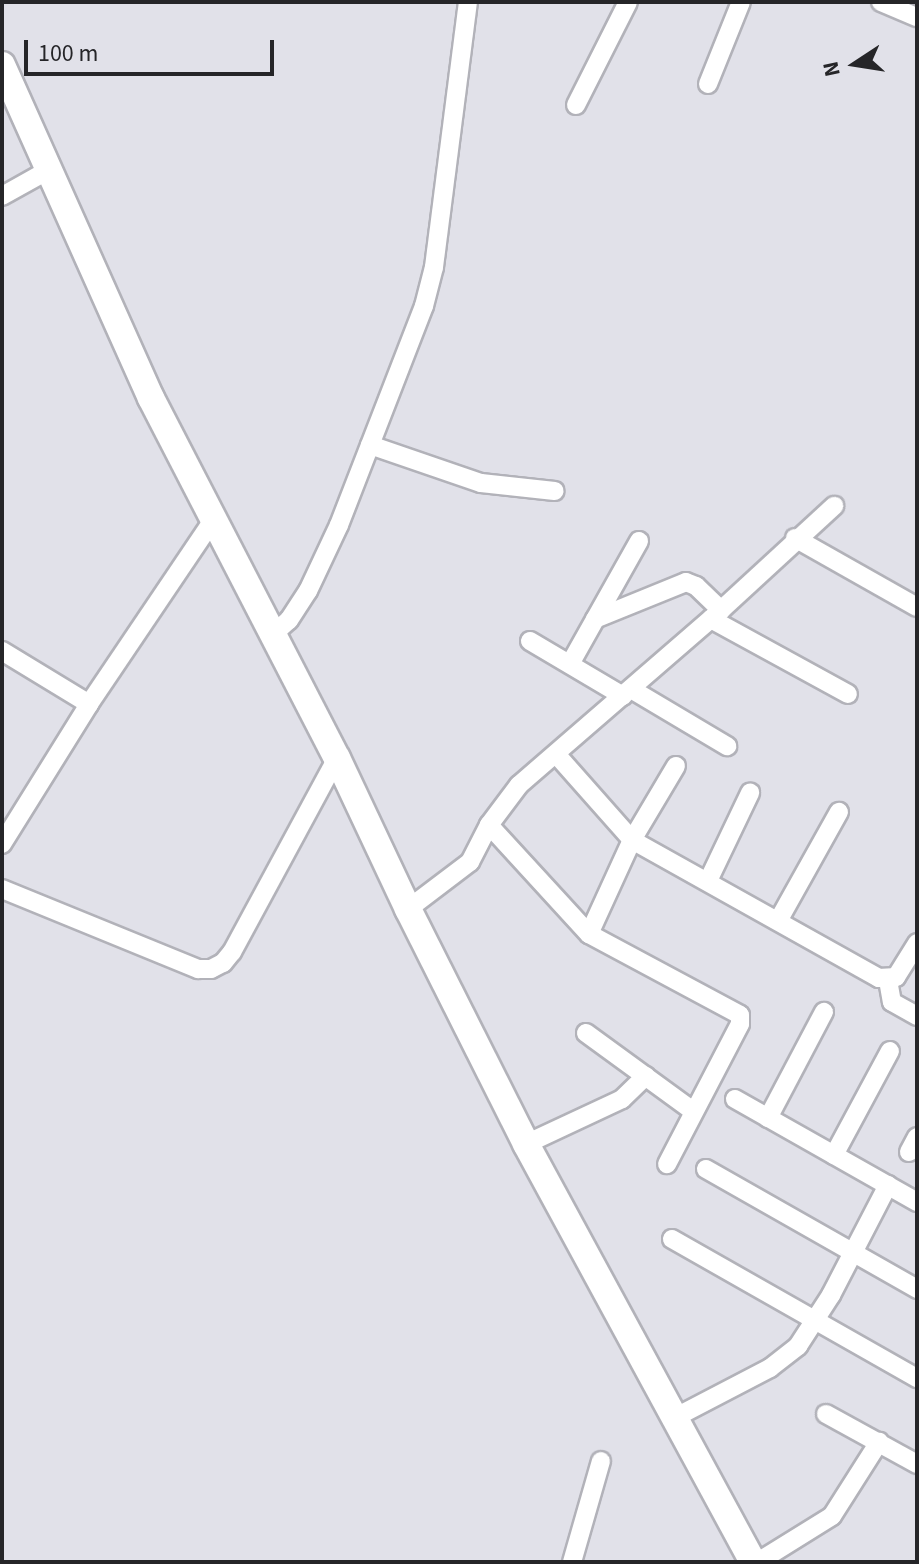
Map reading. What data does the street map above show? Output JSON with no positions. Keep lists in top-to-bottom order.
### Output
{
  "scale_bar": "100 m",
  "north": "left"
}
